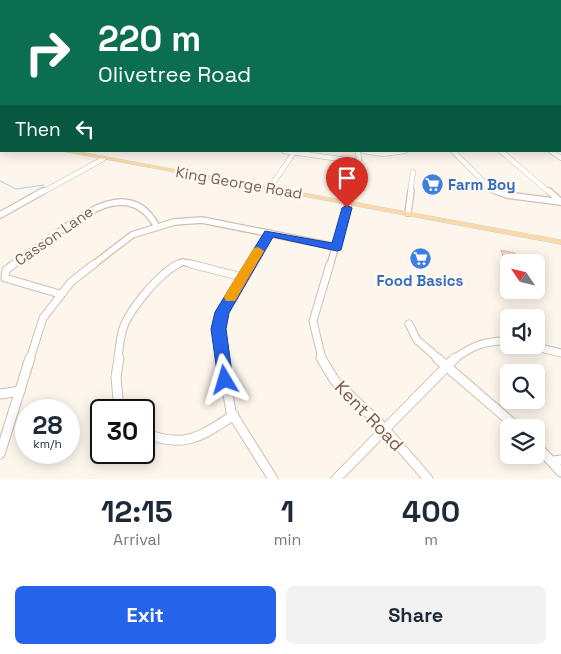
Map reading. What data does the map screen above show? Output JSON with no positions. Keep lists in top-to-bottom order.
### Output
{
  "streets": {
    "main road": ["King George Road"],
    "street": ["Casson Lane", "Kent Road"]
  },
  "crossings": [
    ["King George Road", "Kent Road"]
  ],
  "places": {
    "supermarket": ["Farm Boy", "Food Basics"]
  },
  "north": "top left",
  "page": {
    "turn": ["220 m", "Olivetree Road"],
    "then": "Then",
    "speed": "28 km/h",
    "limit": "30",
    "eta": [
      "12:15",
      "Arrival",
      "1",
      "min",
      "400",
      "m"
    ],
    "buttons": ["Exit", "Share"]
  }
}
